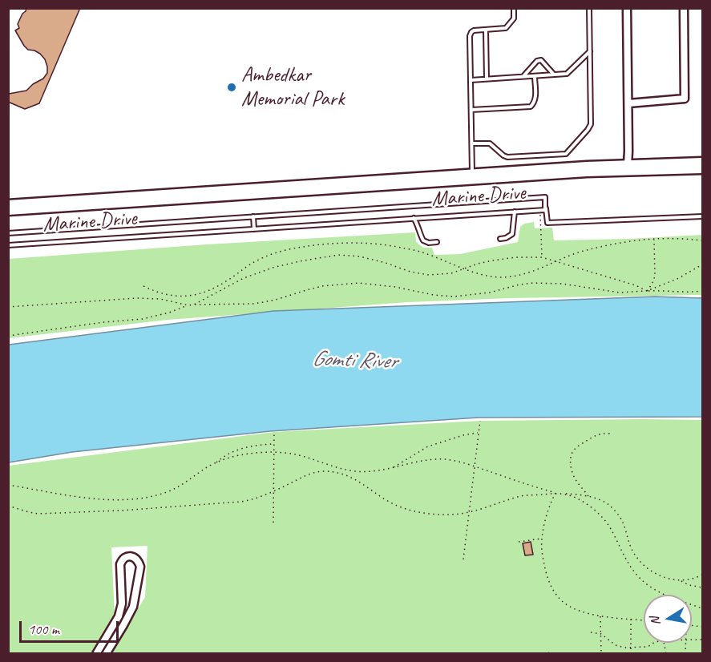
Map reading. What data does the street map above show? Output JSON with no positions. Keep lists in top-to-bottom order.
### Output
{
  "streets": {
    "street": ["Marine Drive"]
  },
  "water": ["Gomti River"],
  "places": ["Ambedkar Memorial Park"],
  "scale_bar": "100 m",
  "north": "left"
}
